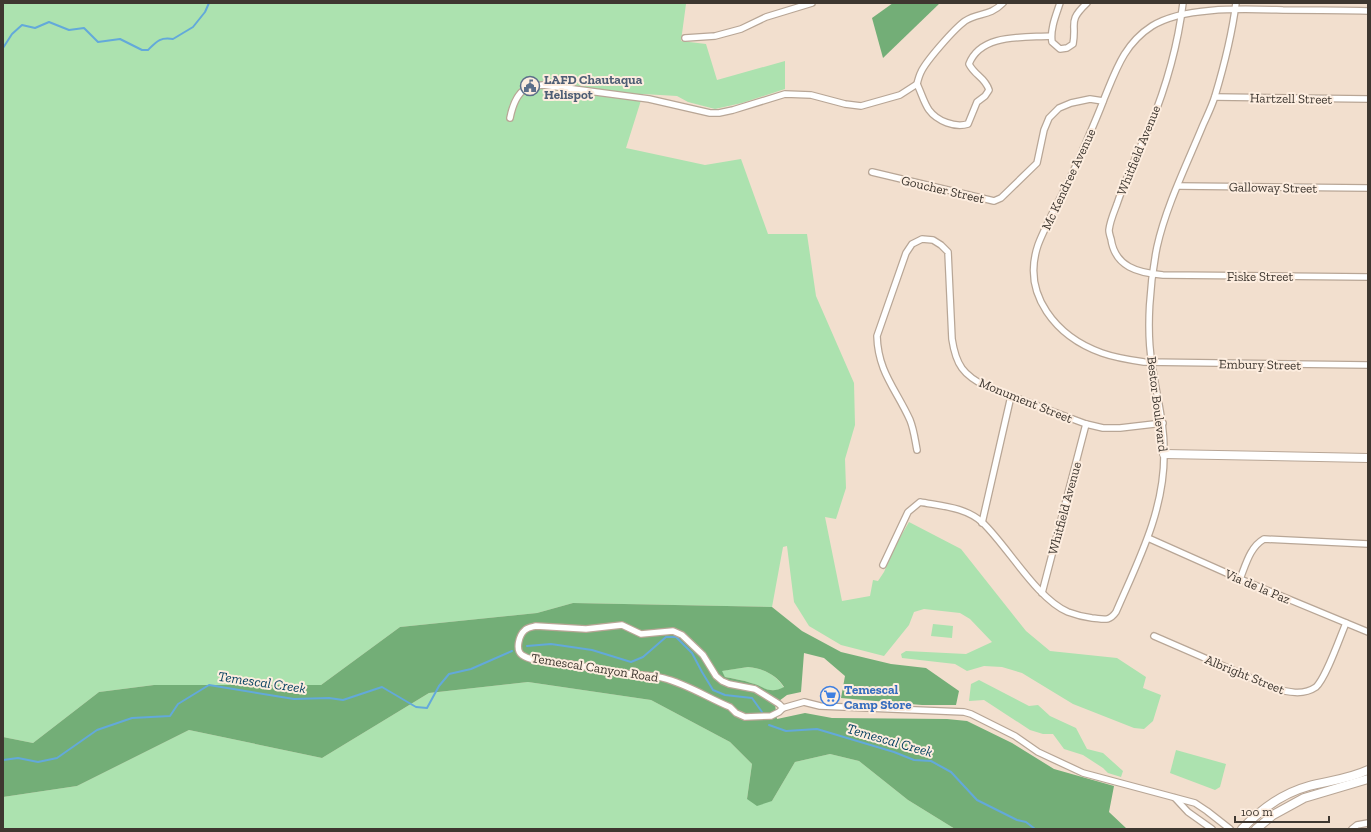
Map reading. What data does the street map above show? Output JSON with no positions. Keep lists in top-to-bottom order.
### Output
{
  "streets": {
    "street": [
      "Hartzell Street",
      "Whitfield Avenue",
      "Mc Kendree Avenue",
      "Galloway Street",
      "Goucher Street",
      "Fiske Street",
      "Embury Street",
      "Monument Street",
      "Bestor Boulevard",
      "Via de la Paz",
      "Temescal Canyon Road",
      "Albright Street"
    ]
  },
  "crossings": [
    ["Hartzell Street", "Bestor Boulevard"],
    ["Whitfield Avenue", "Mc Kendree Avenue"],
    ["Whitfield Avenue", "Fiske Street"],
    ["Whitfield Avenue", "Monument Street"],
    ["Whitfield Avenue", "Bestor Boulevard"],
    ["Mc Kendree Avenue", "Goucher Street"],
    ["Mc Kendree Avenue", "Embury Street"],
    ["Mc Kendree Avenue", "Bestor Boulevard"],
    ["Galloway Street", "Bestor Boulevard"],
    ["Fiske Street", "Bestor Boulevard"],
    ["Embury Street", "Bestor Boulevard"],
    ["Monument Street", "Bestor Boulevard"],
    ["Bestor Boulevard", "Via de la Paz"],
    ["Via de la Paz", "Albright Street"]
  ],
  "water": ["Temescal Creek"],
  "places": {
    "public building": ["LAFD Chautaqua Helispot"],
    "supermarket": ["Temescal Camp Store"]
  },
  "scale_bar": "100 m"
}
